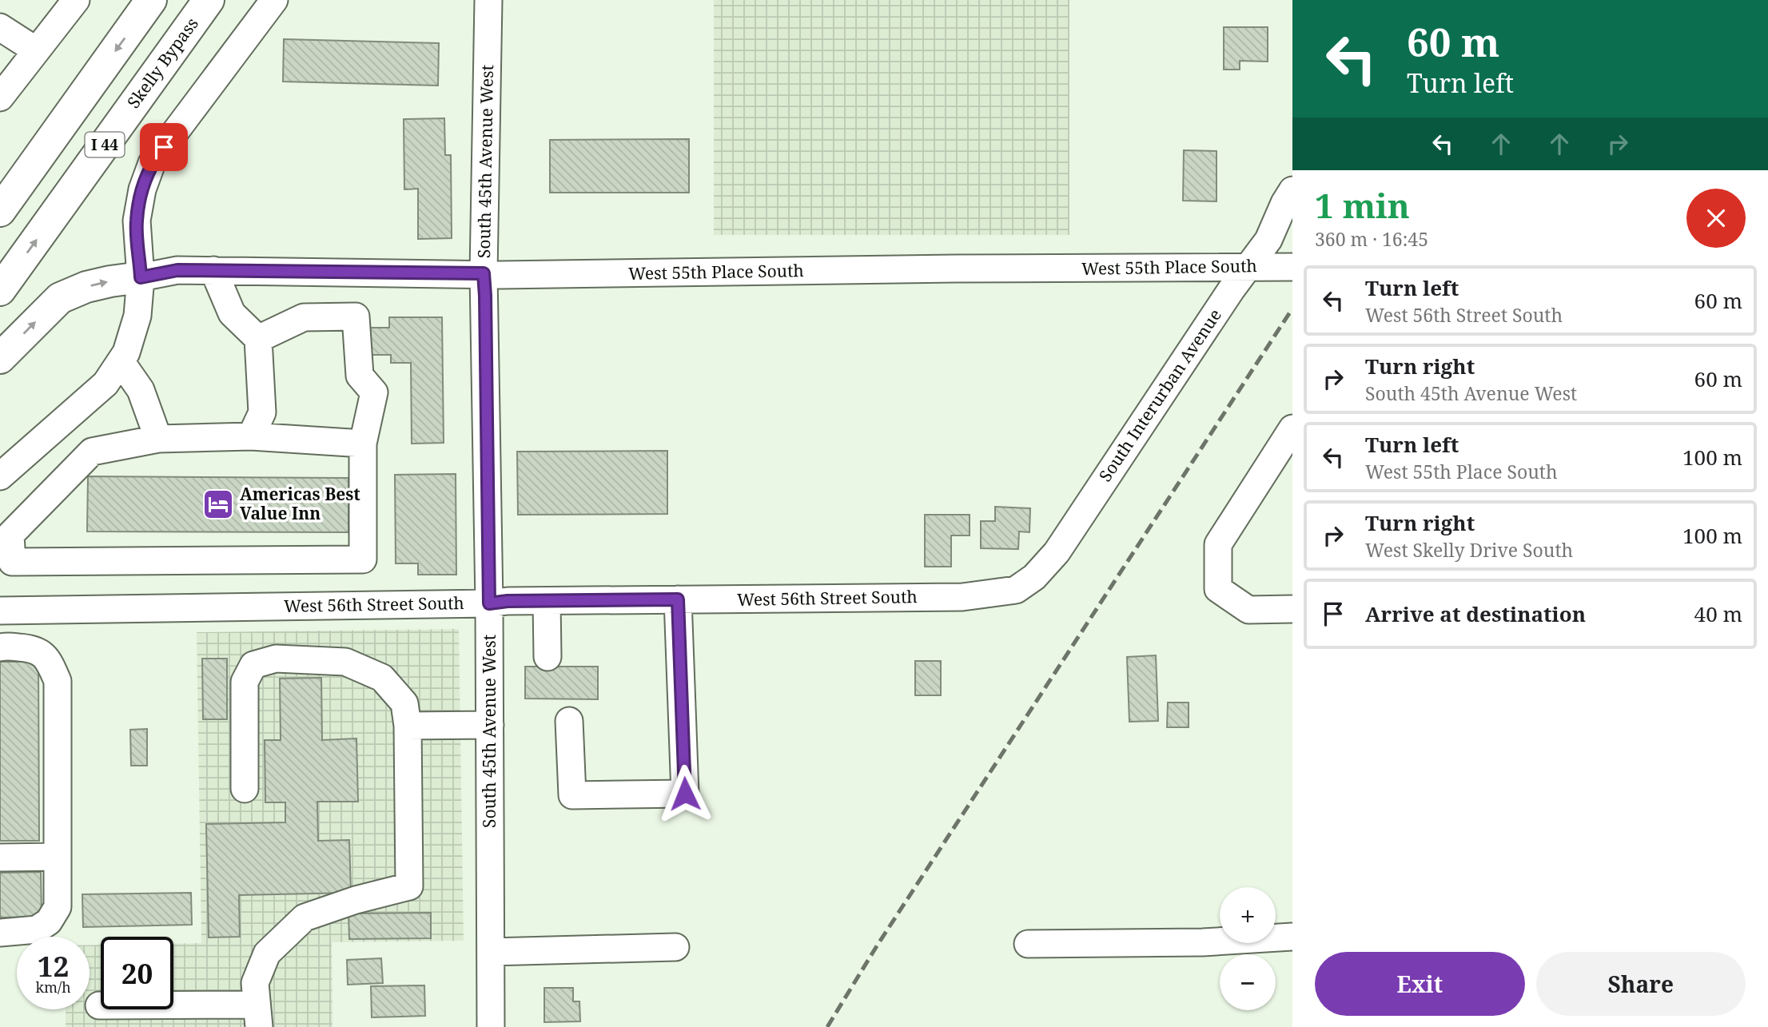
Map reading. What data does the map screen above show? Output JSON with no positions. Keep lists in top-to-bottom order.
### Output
{
  "streets": {
    "highway": ["Skelly Bypass", "I 44"],
    "street": [
      "South 45th Avenue West",
      "West 55th Place South",
      "South Interurban Avenue",
      "West 56th Street South"
    ]
  },
  "crossings": [
    ["South 45th Avenue West", "West 55th Place South"],
    ["South 45th Avenue West", "West 56th Street South"],
    ["West 55th Place South", "South Interurban Avenue"],
    ["South Interurban Avenue", "West 56th Street South"]
  ],
  "places": {
    "hotel": ["Americas Best Value Inn"]
  },
  "page": {
    "turn": ["60 m", "Turn left"],
    "heading": ["1 min", "360 m · 16:45"],
    "list": [
      {
        "name": "Turn left",
        "note": "West 56th Street South",
        "value": "60 m"
      },
      {
        "name": "Turn right",
        "note": "South 45th Avenue West",
        "value": "60 m"
      },
      {
        "name": "Turn left",
        "note": "West 55th Place South",
        "value": "100 m"
      },
      {
        "name": "Turn right",
        "note": "West Skelly Drive South",
        "value": "100 m"
      },
      {
        "name": "Arrive at destination",
        "value": "40 m"
      }
    ],
    "map_buttons": ["+", "−"],
    "speed": "12 km/h",
    "limit": "20",
    "buttons": ["Exit", "Share"]
  }
}
